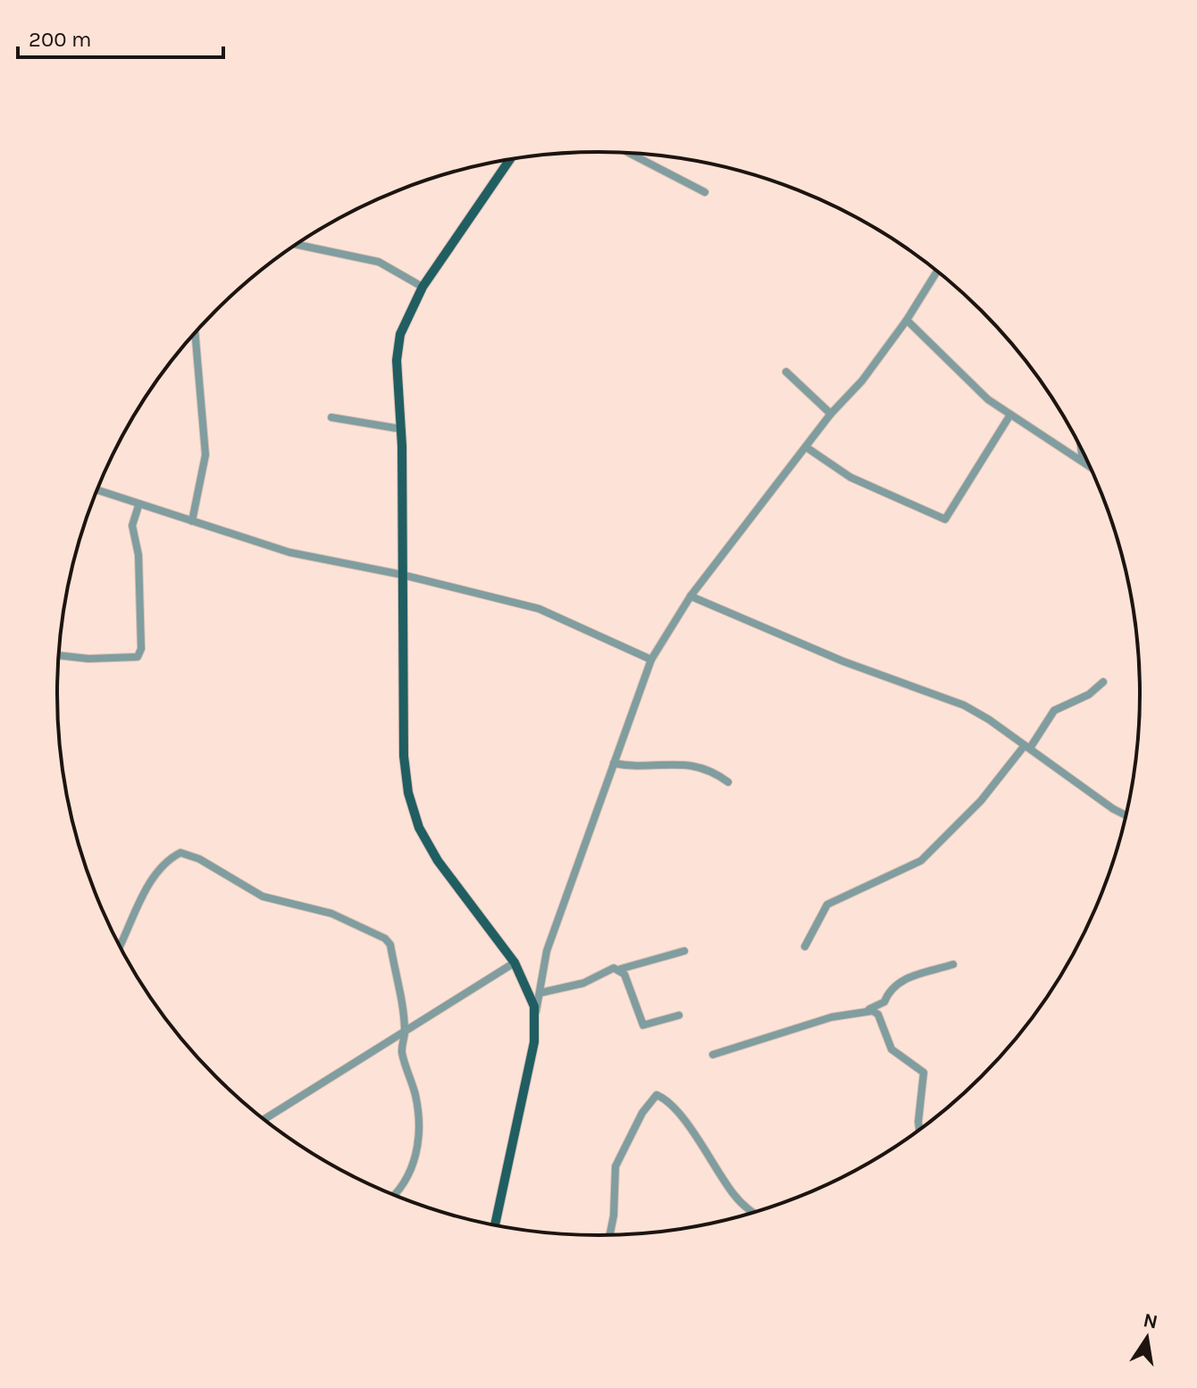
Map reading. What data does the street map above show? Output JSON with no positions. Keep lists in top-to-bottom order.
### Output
{
  "scale_bar": "200 m",
  "north": "top"
}
